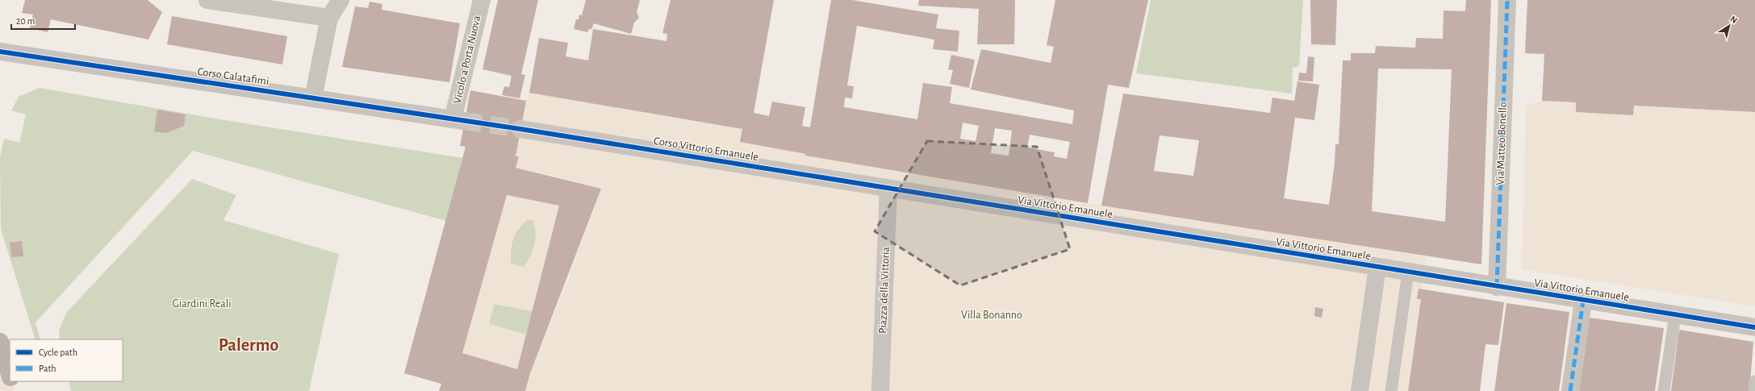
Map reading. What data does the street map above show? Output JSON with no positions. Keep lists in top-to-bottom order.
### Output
{
  "streets": {
    "street": [
      "Vicolo a Porta Nuova",
      "Corso Calatafimi",
      "Via Matteo Bonello",
      "Corso Vittorio Emanuele",
      "Via Vittorio Emanuele",
      "Piazza della Vittoria"
    ]
  },
  "crossings": [
    ["Vicolo a Porta Nuova", "Corso Calatafimi"],
    ["Via Matteo Bonello", "Via Vittorio Emanuele"],
    ["Corso Vittorio Emanuele", "Via Vittorio Emanuele"],
    ["Corso Vittorio Emanuele", "Piazza della Vittoria"],
    ["Via Vittorio Emanuele", "Piazza della Vittoria"]
  ],
  "districts": ["Palermo"],
  "parks": ["Giardini Reali", "Villa Bonanno"],
  "legend": ["Cycle path", "Path"],
  "scale_bar": "20 m",
  "north": "top right"
}
